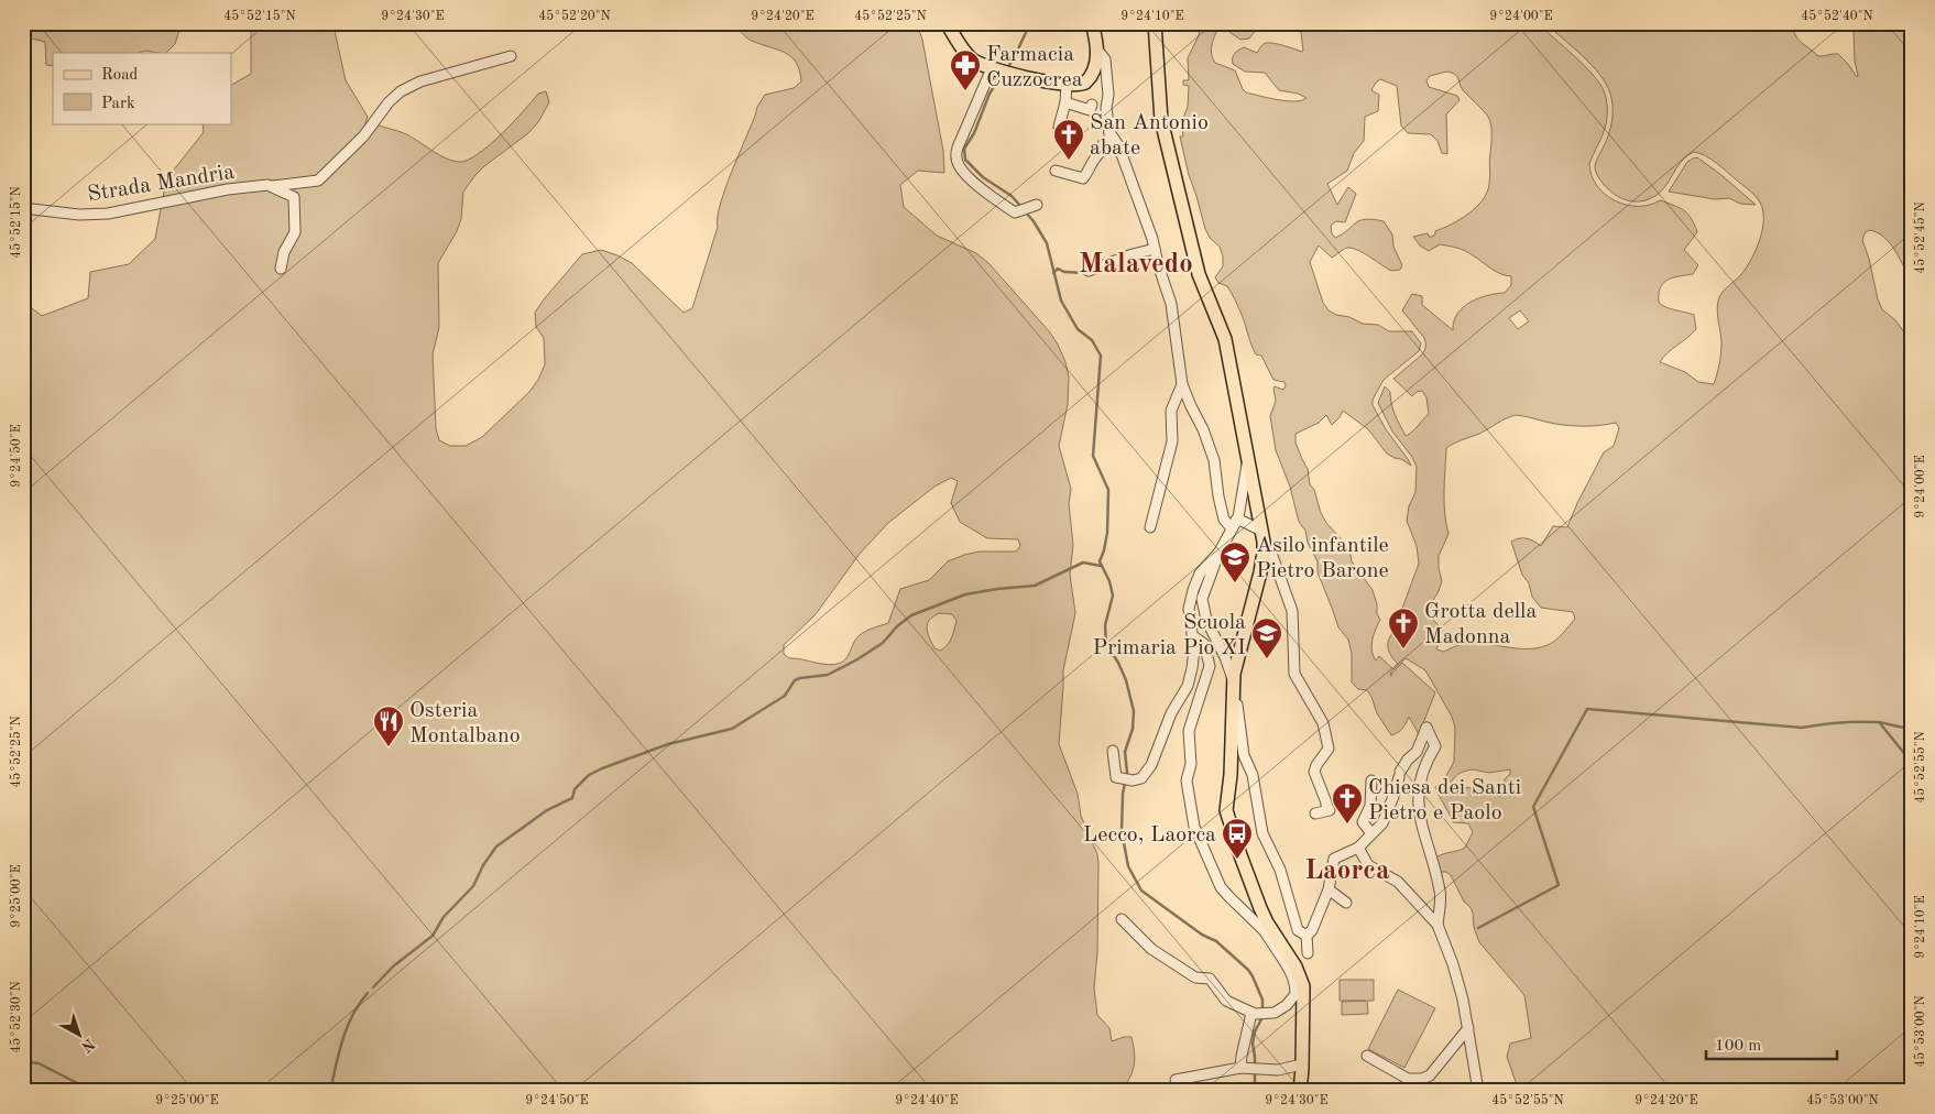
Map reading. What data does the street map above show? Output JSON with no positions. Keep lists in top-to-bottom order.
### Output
{
  "streets": {
    "street": ["Strada Mandria"]
  },
  "districts": ["Malavedo", "Laorca"],
  "places": {
    "pharmacy": ["Farmacia Cuzzocrea"],
    "church": ["San Antonio abate", "Grotta della Madonna", "Chiesa dei Santi Pietro e Paolo"],
    "school or university": ["Asilo infantile Pietro Barone", "Scuola Primaria Pio XI"],
    "restaurant": ["Osteria Montalbano"],
    "bus stop": ["Lecco, Laorca"]
  },
  "legend": ["Road", "Park"],
  "scale_bar": "100 m",
  "north": "bottom right",
  "coordinates": [
    "45°52'15\"N",
    "9°24'30\"E",
    "45°52'20\"N",
    "9°24'20\"E",
    "45°52'25\"N",
    "9°24'10\"E",
    "9°24'00\"E",
    "45°52'40\"N",
    "45°52'45\"N",
    "9°24'50\"E",
    "45°52'55\"N",
    "9°25'00\"E",
    "45°52'30\"N",
    "45°53'00\"N",
    "9°24'40\"E"
  ]
}
